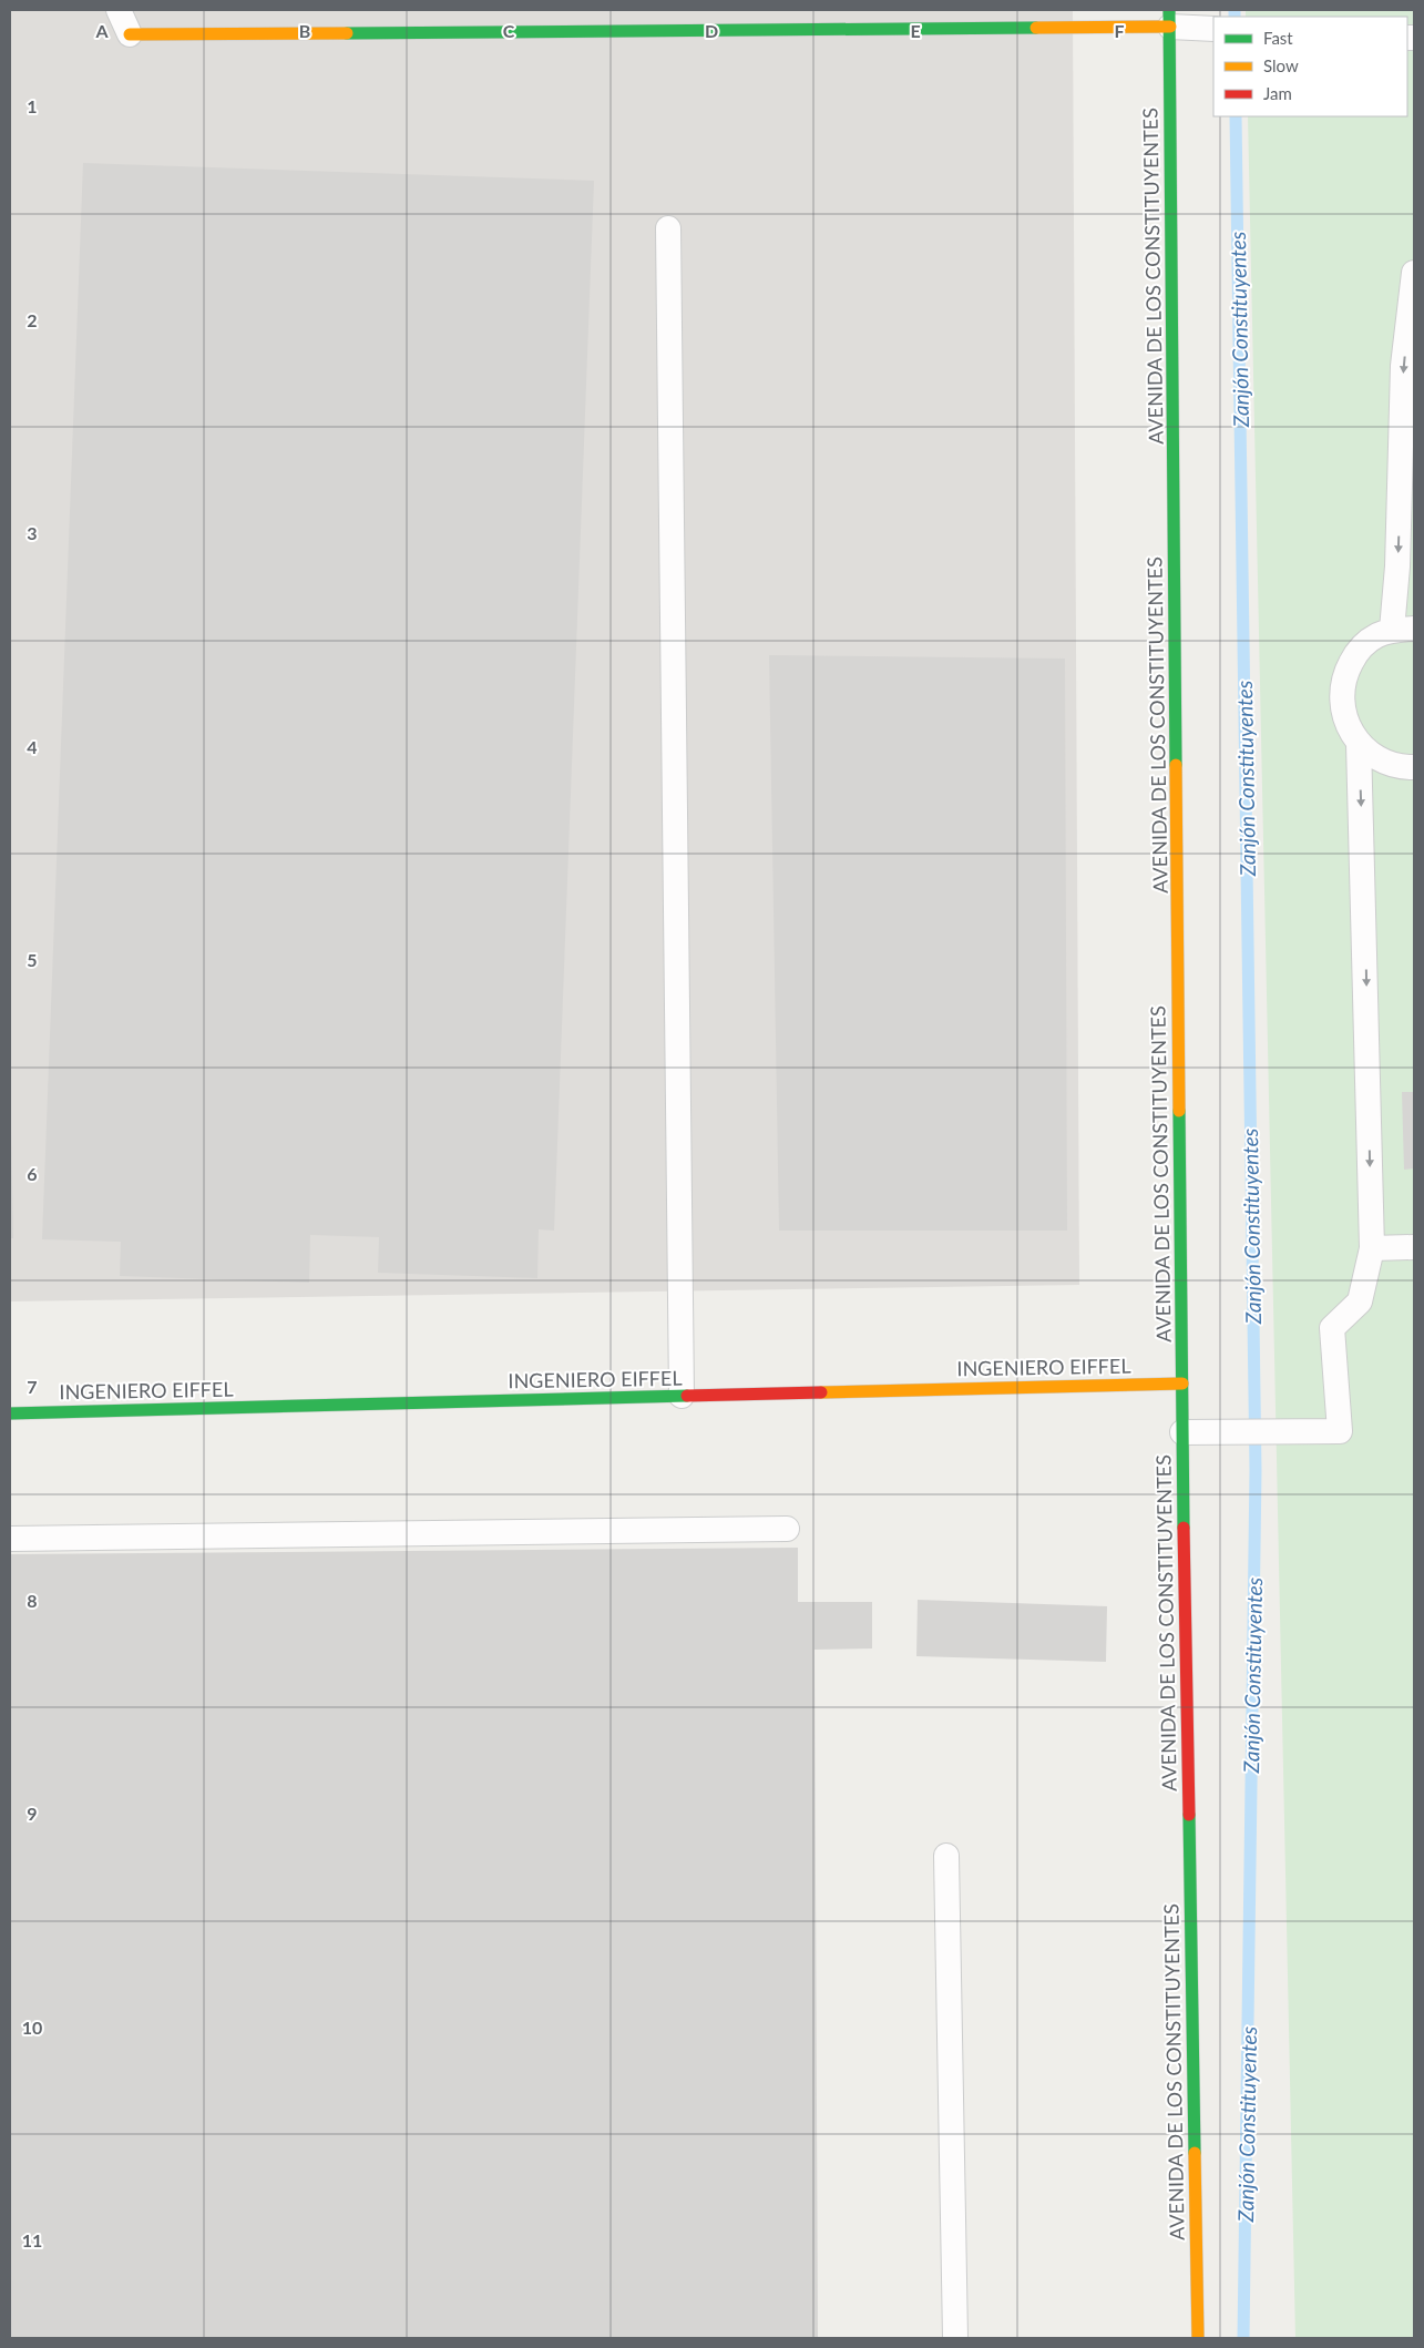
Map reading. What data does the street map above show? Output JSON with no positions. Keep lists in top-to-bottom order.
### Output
{
  "streets": {
    "street": ["AVENIDA DE LOS CONSTITUYENTES", "INGENIERO EIFFEL"]
  },
  "crossings": [
    ["AVENIDA DE LOS CONSTITUYENTES", "INGENIERO EIFFEL"]
  ],
  "water": ["Zanjón Constituyentes"],
  "legend": ["Fast", "Slow", "Jam"],
  "grid": {
    "columns": [
      "A",
      "B",
      "C",
      "D",
      "E",
      "F"
    ],
    "rows": [
      "1",
      "2",
      "3",
      "4",
      "5",
      "6",
      "7",
      "8",
      "9",
      "10",
      "11"
    ]
  }
}
